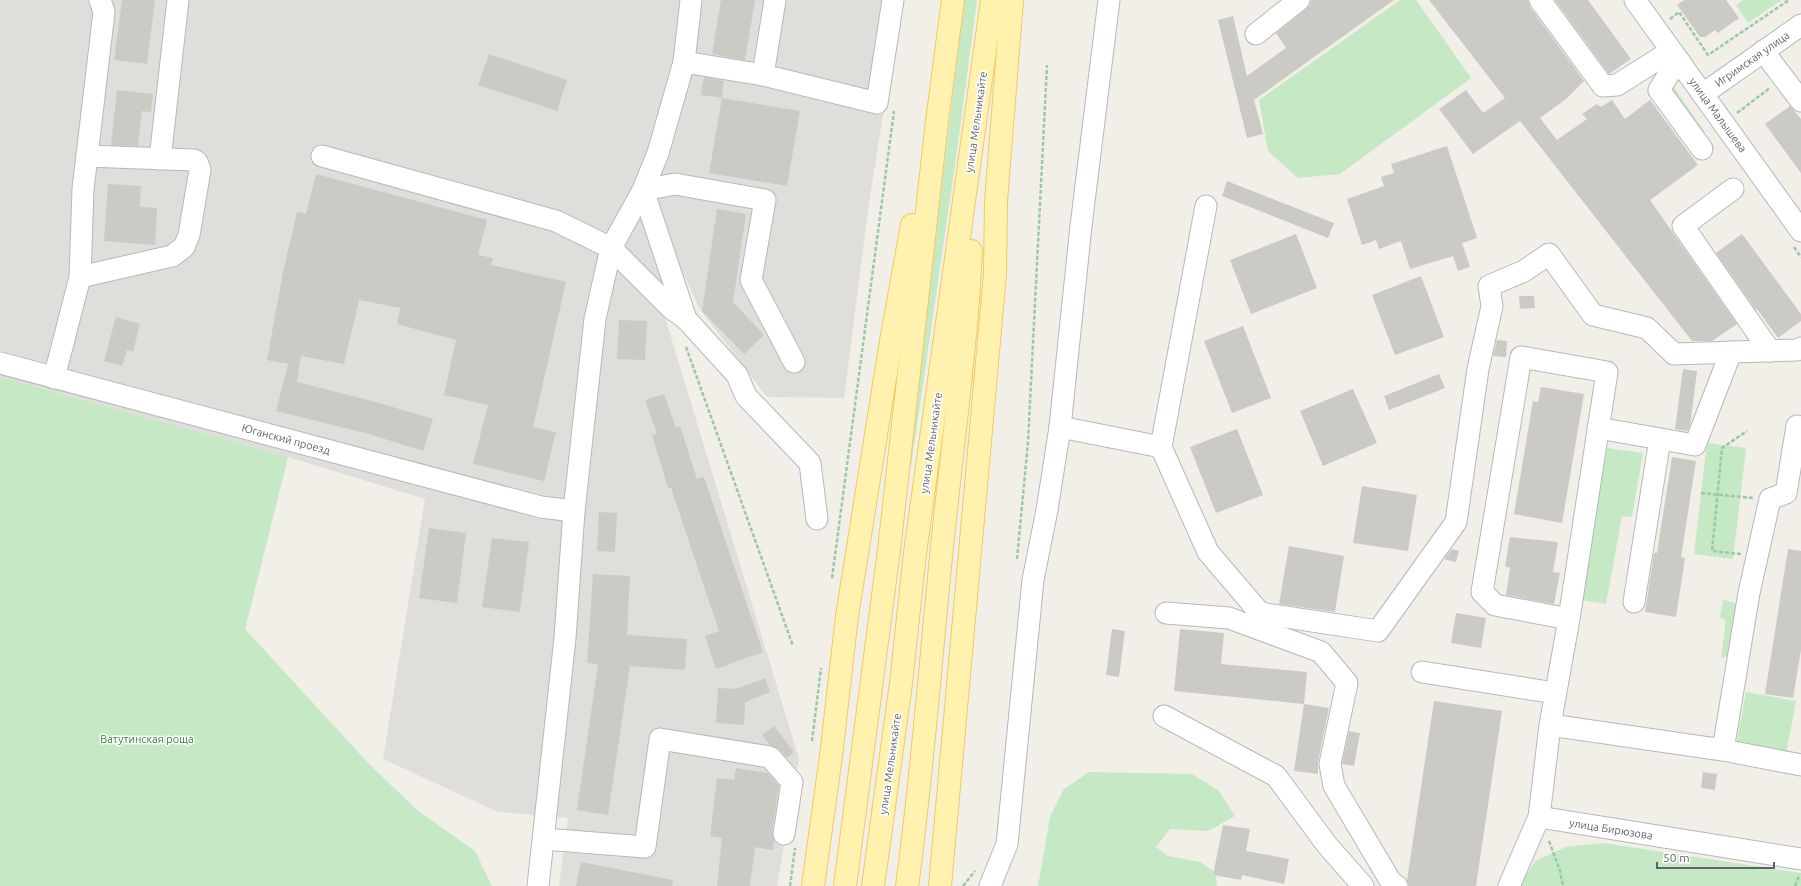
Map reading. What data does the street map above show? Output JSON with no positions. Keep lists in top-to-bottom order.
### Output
{
  "streets": {
    "main road": ["улица Мельникайте"],
    "street": [
      "Игримская улица",
      "улица Малышева",
      "Юганский проезд",
      "улица Бирюзова"
    ]
  },
  "crossings": [
    ["Игримская улица", "улица Малышева"]
  ],
  "parks": ["Ватутинская роща"],
  "scale_bar": "50 m"
}
